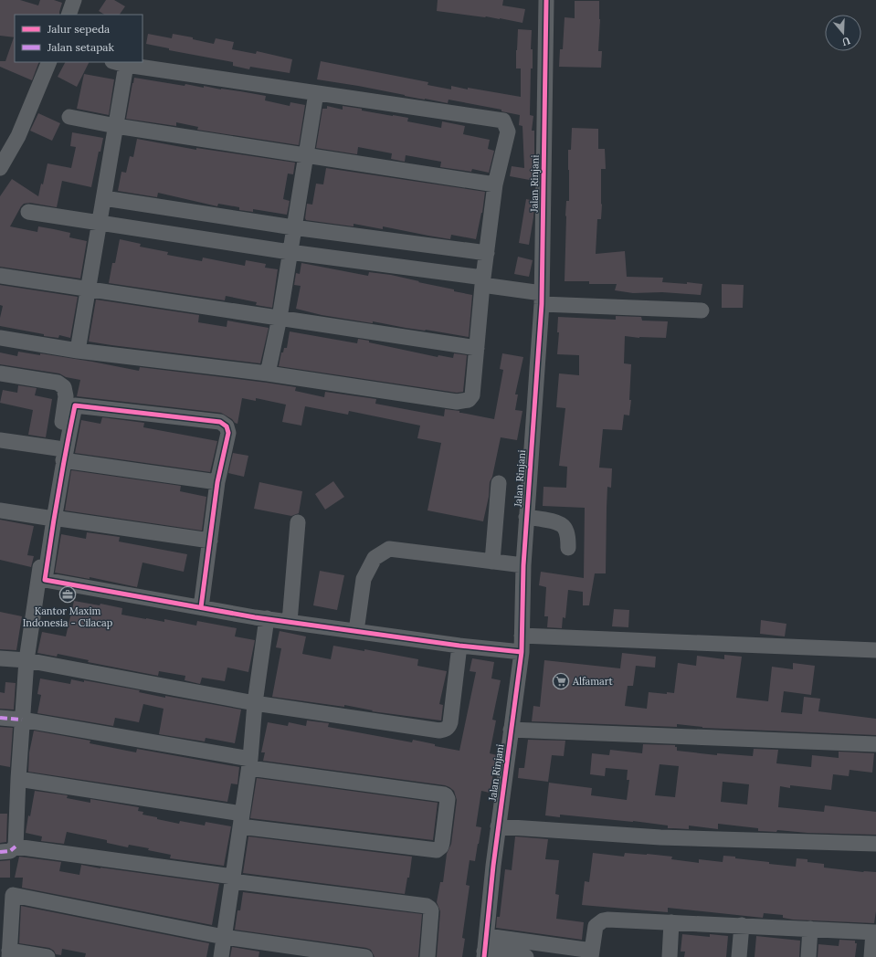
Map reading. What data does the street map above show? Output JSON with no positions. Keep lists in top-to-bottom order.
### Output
{
  "streets": {
    "street": ["Jalan Rinjani"]
  },
  "places": {
    "office": ["Kantor Maxim Indonesia - Cilacap"],
    "supermarket": ["Alfamart"]
  },
  "legend": ["Jalur sepeda", "Jalan setapak"],
  "north": "bottom"
}
